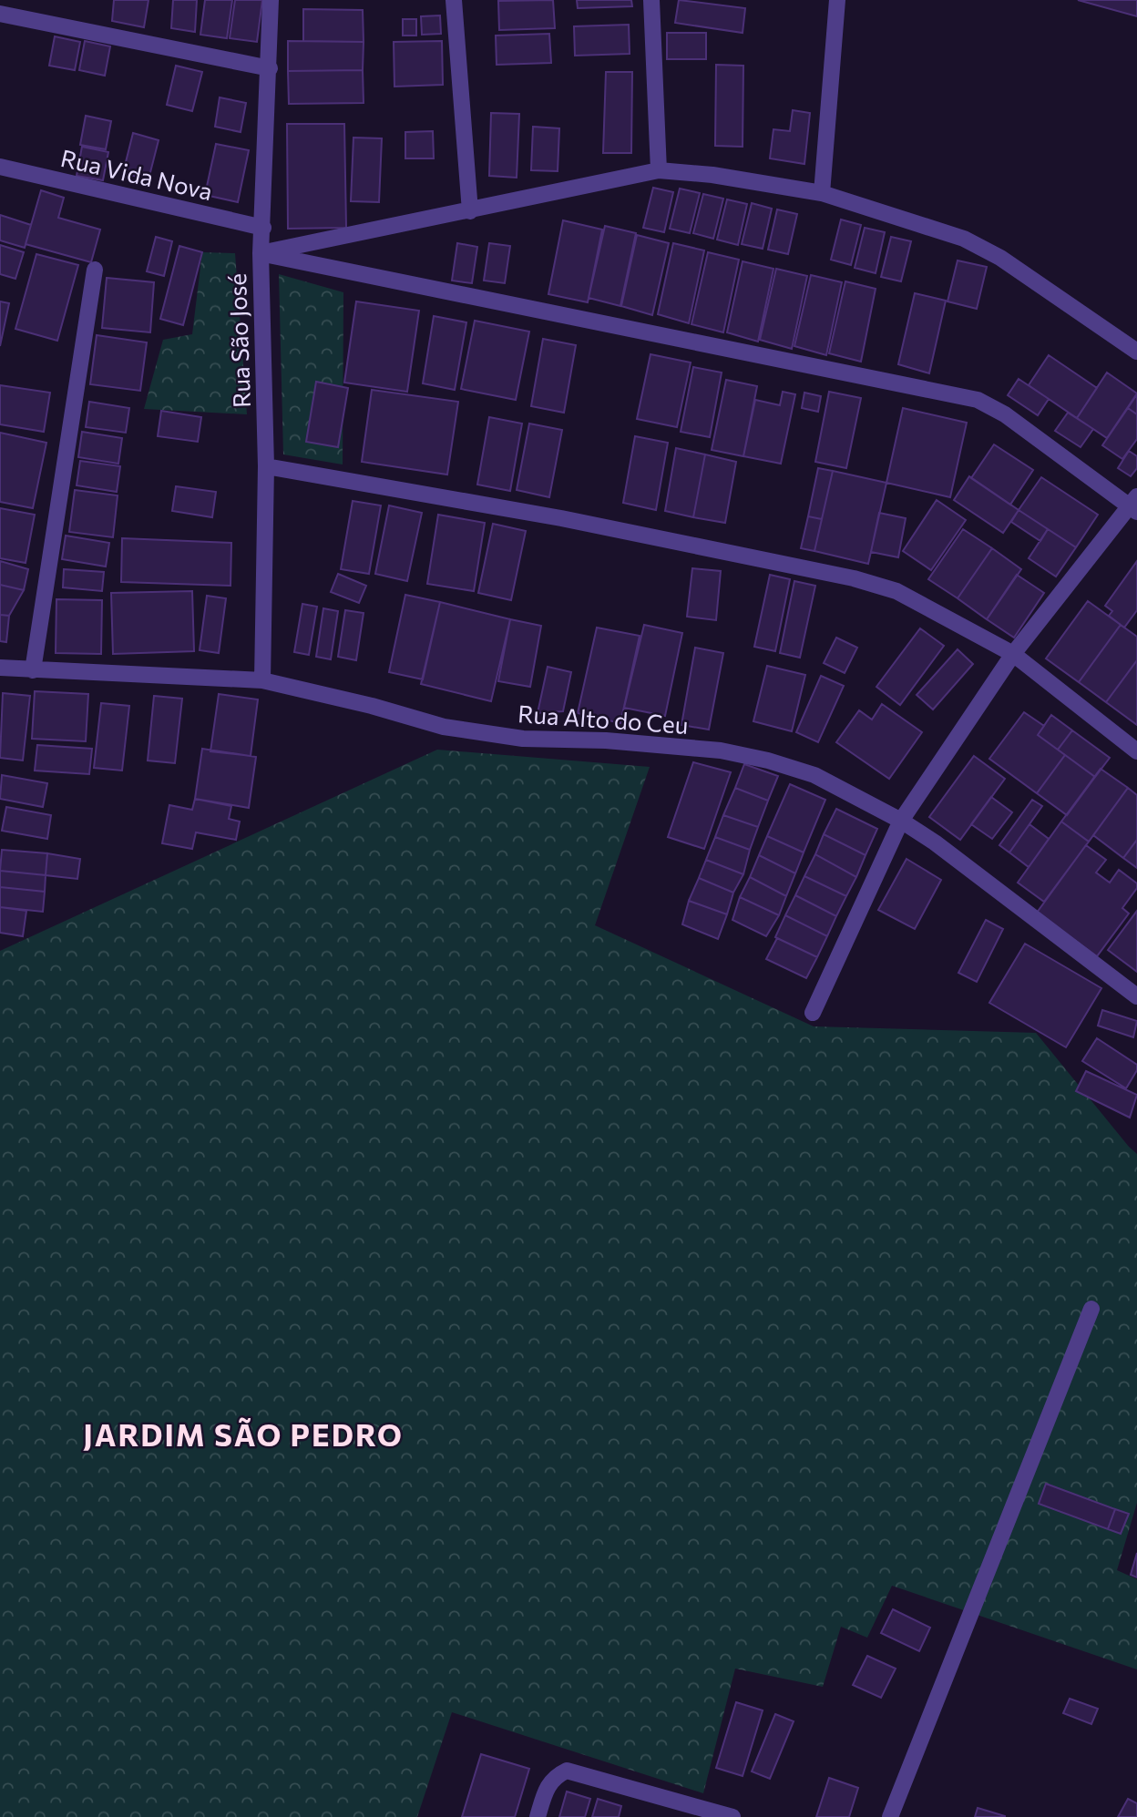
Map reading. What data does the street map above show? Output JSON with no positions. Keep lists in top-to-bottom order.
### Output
{
  "streets": {
    "street": ["Rua Vida Nova", "Rua São José", "Rua Alto do Ceu"]
  },
  "crossings": [
    ["Rua Vida Nova", "Rua São José"],
    ["Rua São José", "Rua Alto do Ceu"]
  ],
  "districts": ["JARDIM SÃO PEDRO"]
}
